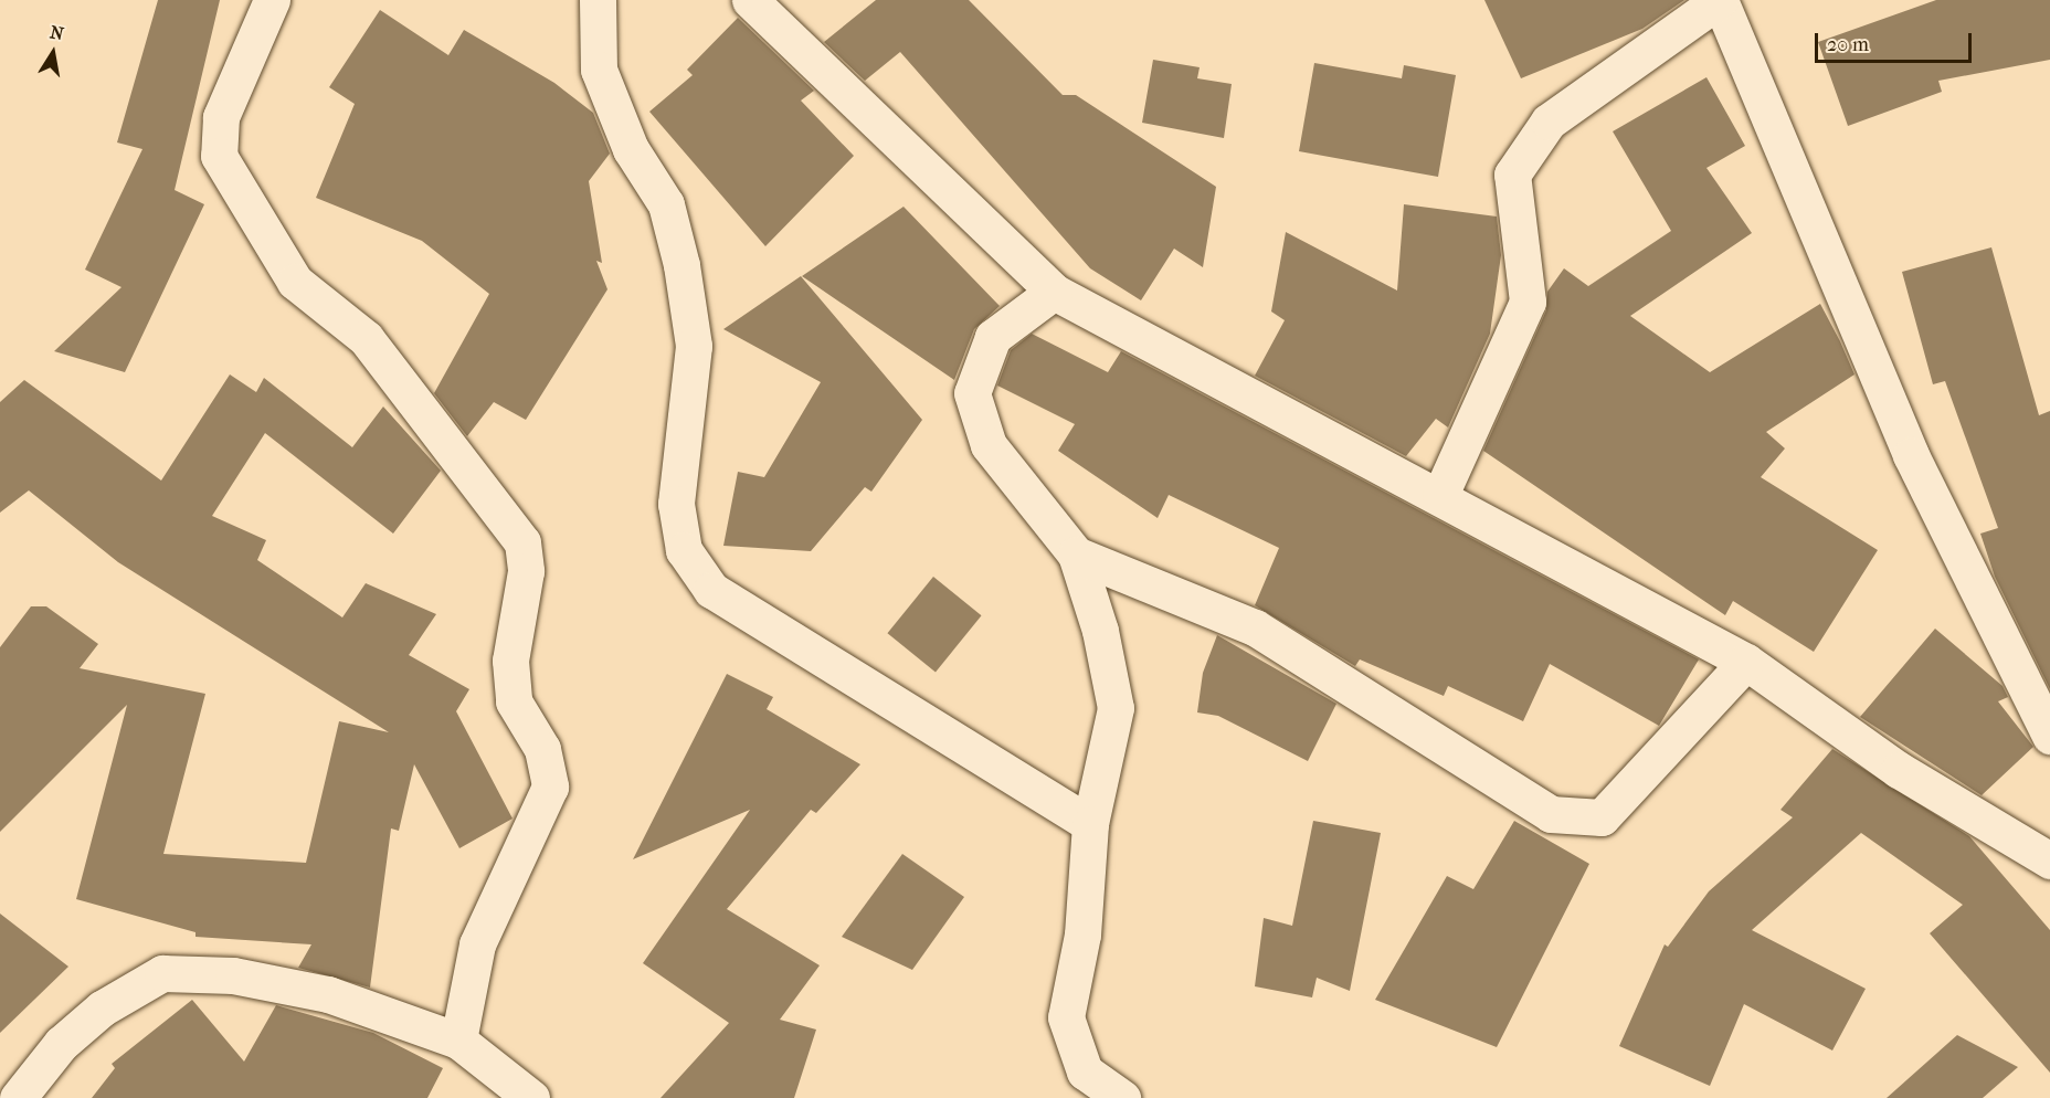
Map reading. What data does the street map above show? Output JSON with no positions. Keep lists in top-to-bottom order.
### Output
{
  "scale_bar": "20 m",
  "north": "top"
}
